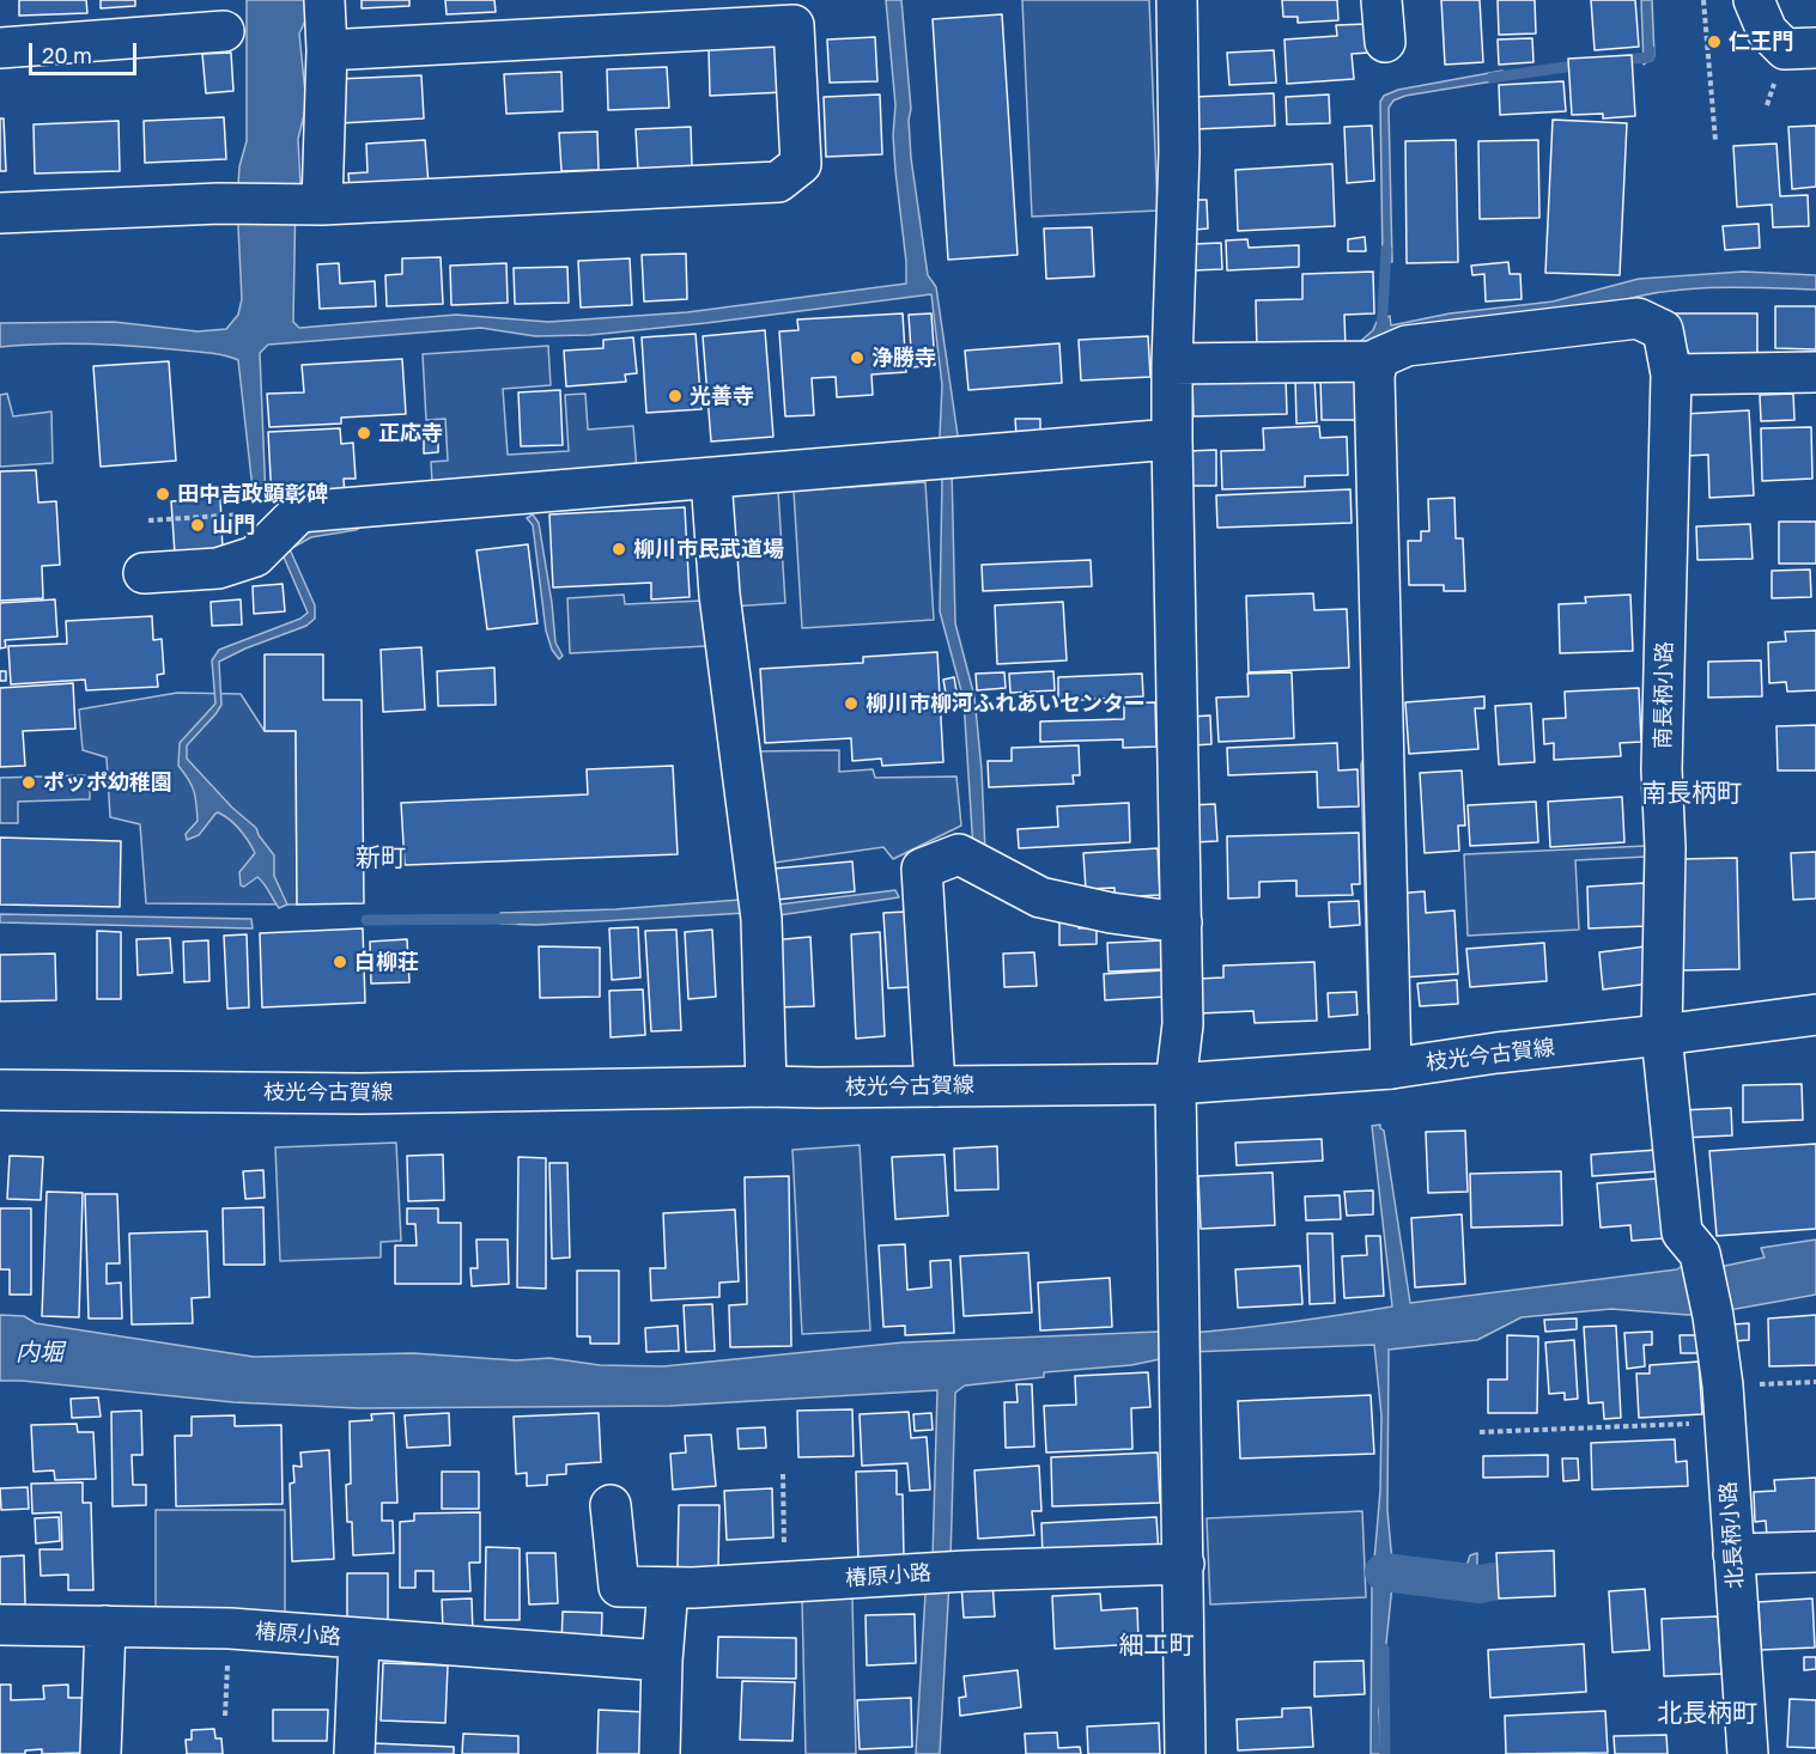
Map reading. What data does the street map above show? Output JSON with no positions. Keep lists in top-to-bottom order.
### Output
{
  "streets": {
    "street": [
      "南長柄小路",
      "枝光今古賀線",
      "北長柄小路",
      "椿原小路"
    ]
  },
  "crossings": [
    ["南長柄小路", "枝光今古賀線"],
    ["南長柄小路", "北長柄小路"]
  ],
  "districts": [
    "南長柄町",
    "新町",
    "細工町",
    "北長柄町"
  ],
  "water": ["内堀"],
  "places": [
    "仁王門",
    "浄勝寺",
    "光善寺",
    "正応寺",
    "田中吉政顕彰碑",
    "山門",
    "柳川市民武道場",
    "柳川市柳河ふれあいセンター",
    "ポッポ幼稚園",
    "白柳荘"
  ],
  "scale_bar": "20 m"
}
